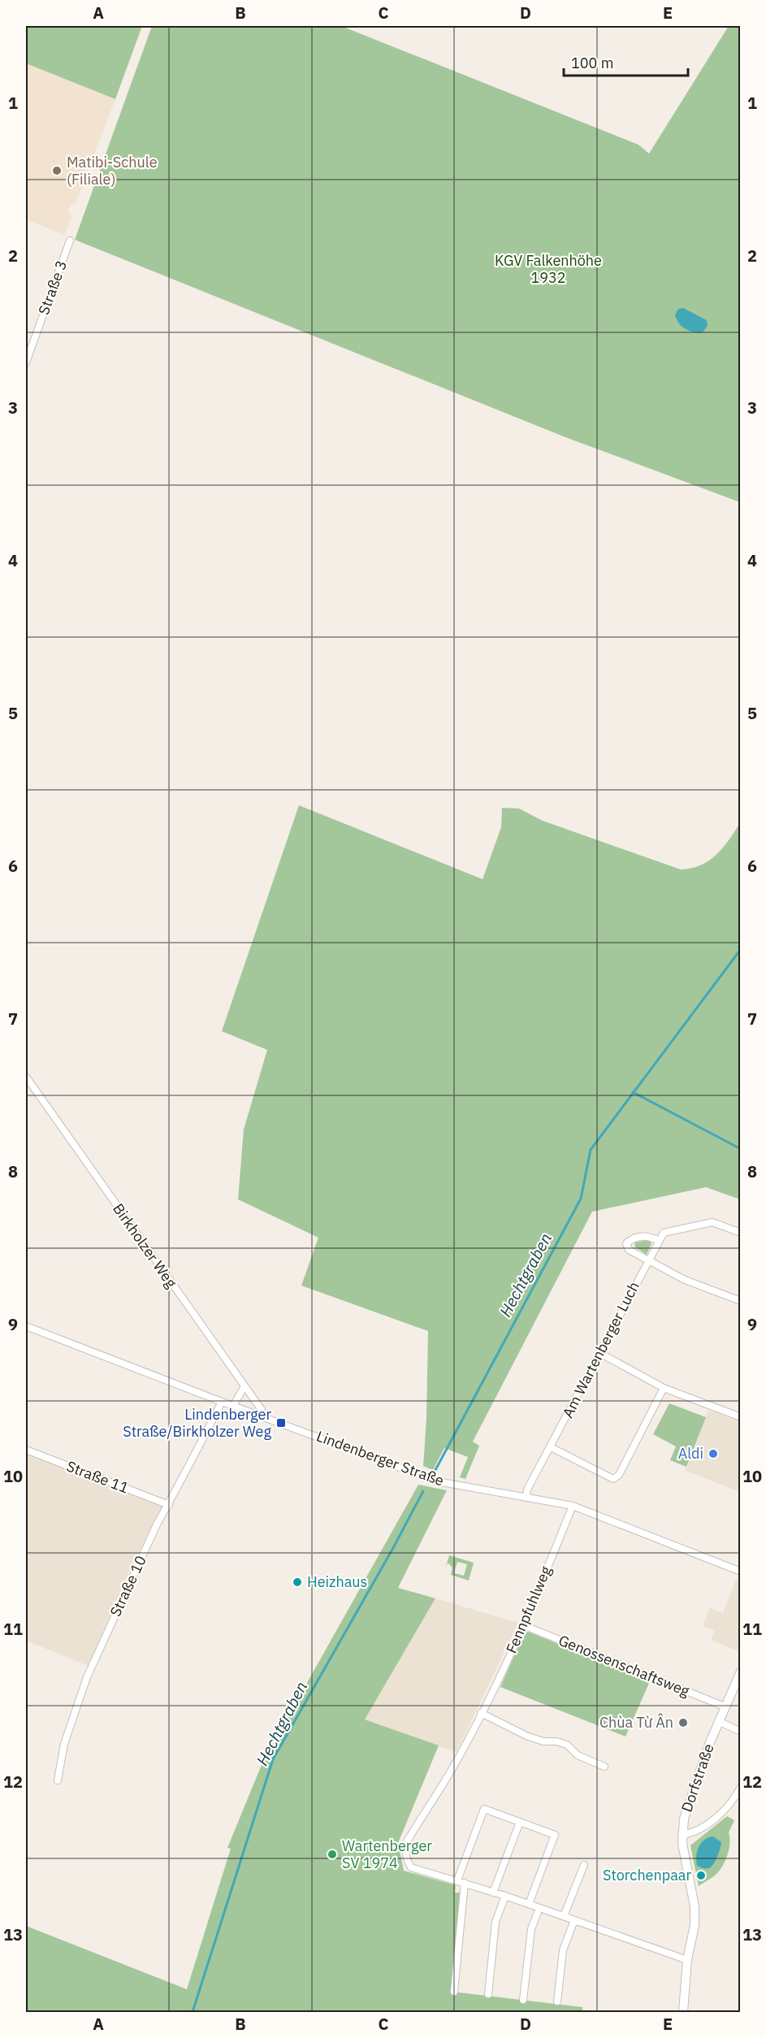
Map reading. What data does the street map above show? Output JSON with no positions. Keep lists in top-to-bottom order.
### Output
{
  "streets": {
    "main road": ["Dorfstraße"],
    "street": [
      "Straße 3",
      "Birkholzer Weg",
      "Am Wartenberger Luch",
      "Lindenberger Straße",
      "Straße 11",
      "Straße 10",
      "Fennpfuhlweg",
      "Genossenschaftsweg"
    ]
  },
  "crossings": [
    ["Birkholzer Weg", "Lindenberger Straße"],
    ["Am Wartenberger Luch", "Lindenberger Straße"],
    ["Lindenberger Straße", "Straße 10"],
    ["Lindenberger Straße", "Fennpfuhlweg"],
    ["Straße 11", "Straße 10"],
    ["Fennpfuhlweg", "Genossenschaftsweg"],
    ["Fennpfuhlweg", "Dorfstraße"],
    ["Genossenschaftsweg", "Dorfstraße"]
  ],
  "water": ["Hechtgraben"],
  "parks": ["KGV Falkenhöhe 1932"],
  "places": {
    "other": [
      "Matibi-Schule (Filiale)",
      "Aldi",
      "Heizhaus",
      "Chùa Từ Ân",
      "Wartenberger SV 1974",
      "Storchenpaar"
    ],
    "transit": ["Lindenberger Straße/Birkholzer Weg"]
  },
  "scale_bar": "100 m",
  "grid": {
    "columns": [
      "A",
      "B",
      "C",
      "D",
      "E"
    ],
    "rows": [
      "1",
      "2",
      "3",
      "4",
      "5",
      "6",
      "7",
      "8",
      "9",
      "10",
      "11",
      "12",
      "13"
    ]
  }
}
